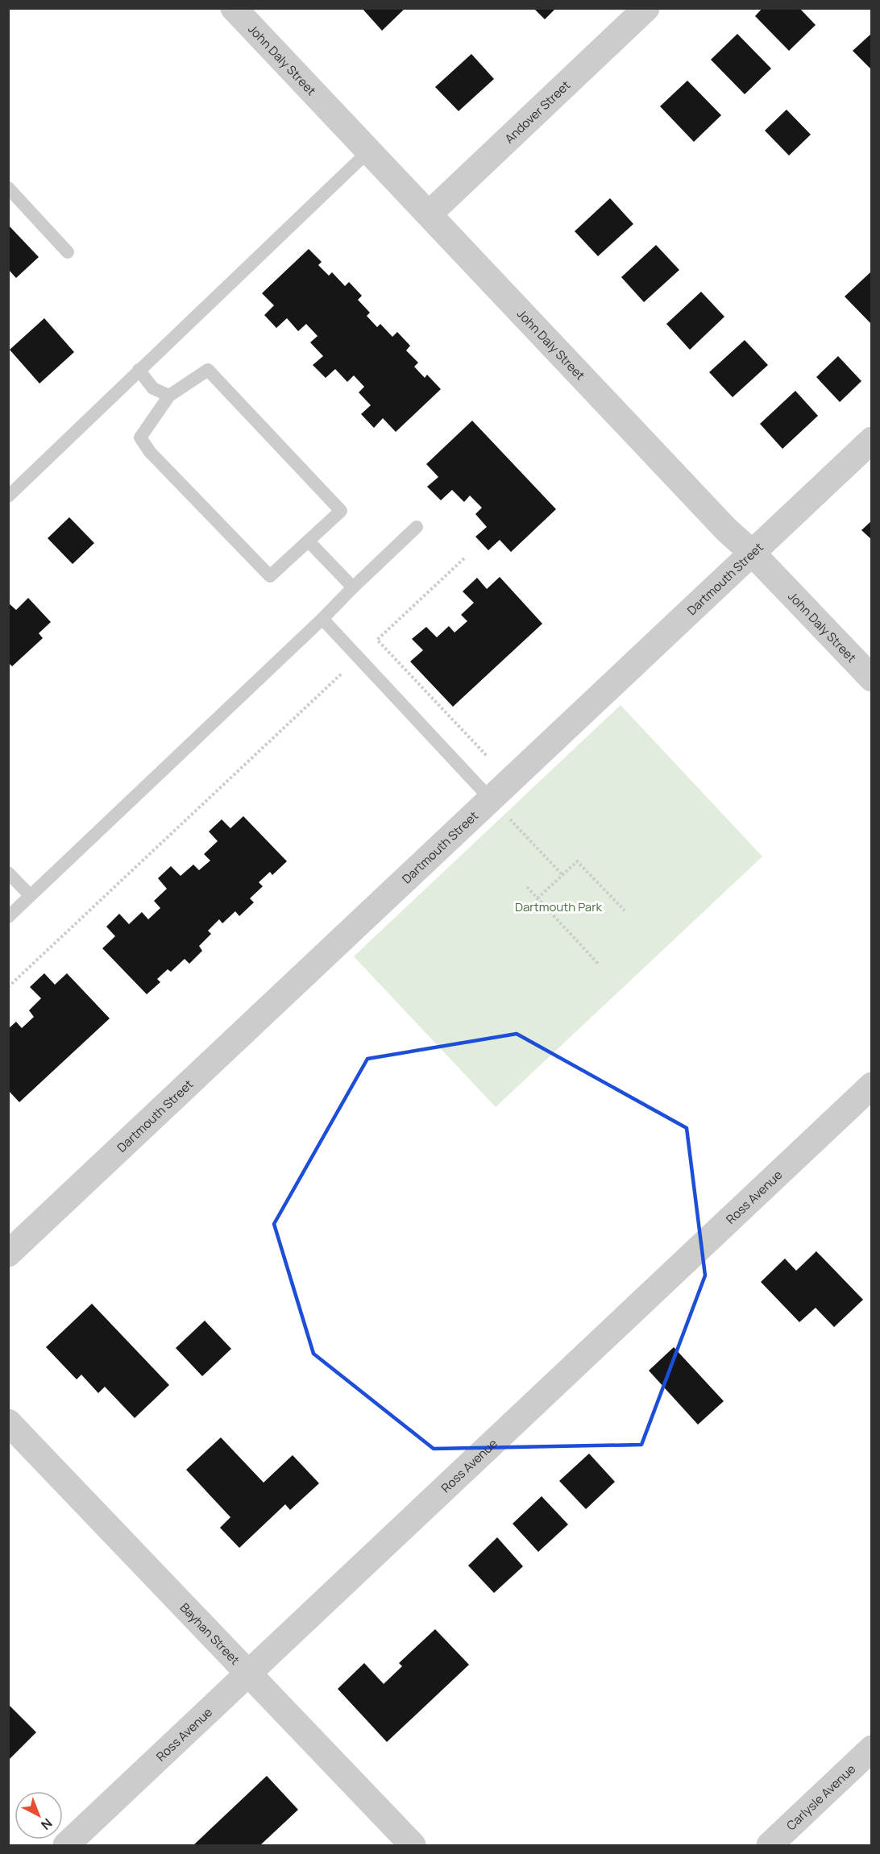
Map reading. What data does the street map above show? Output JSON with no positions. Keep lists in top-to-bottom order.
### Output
{
  "streets": {
    "street": [
      "John Daly Street",
      "Andover Street",
      "Dartmouth Street",
      "Ross Avenue",
      "Bayhan Street",
      "Carlysle Avenue"
    ]
  },
  "crossings": [
    ["John Daly Street", "Andover Street"],
    ["John Daly Street", "Dartmouth Street"],
    ["Ross Avenue", "Bayhan Street"]
  ],
  "parks": ["Dartmouth Park"],
  "north": "bottom right"
}
